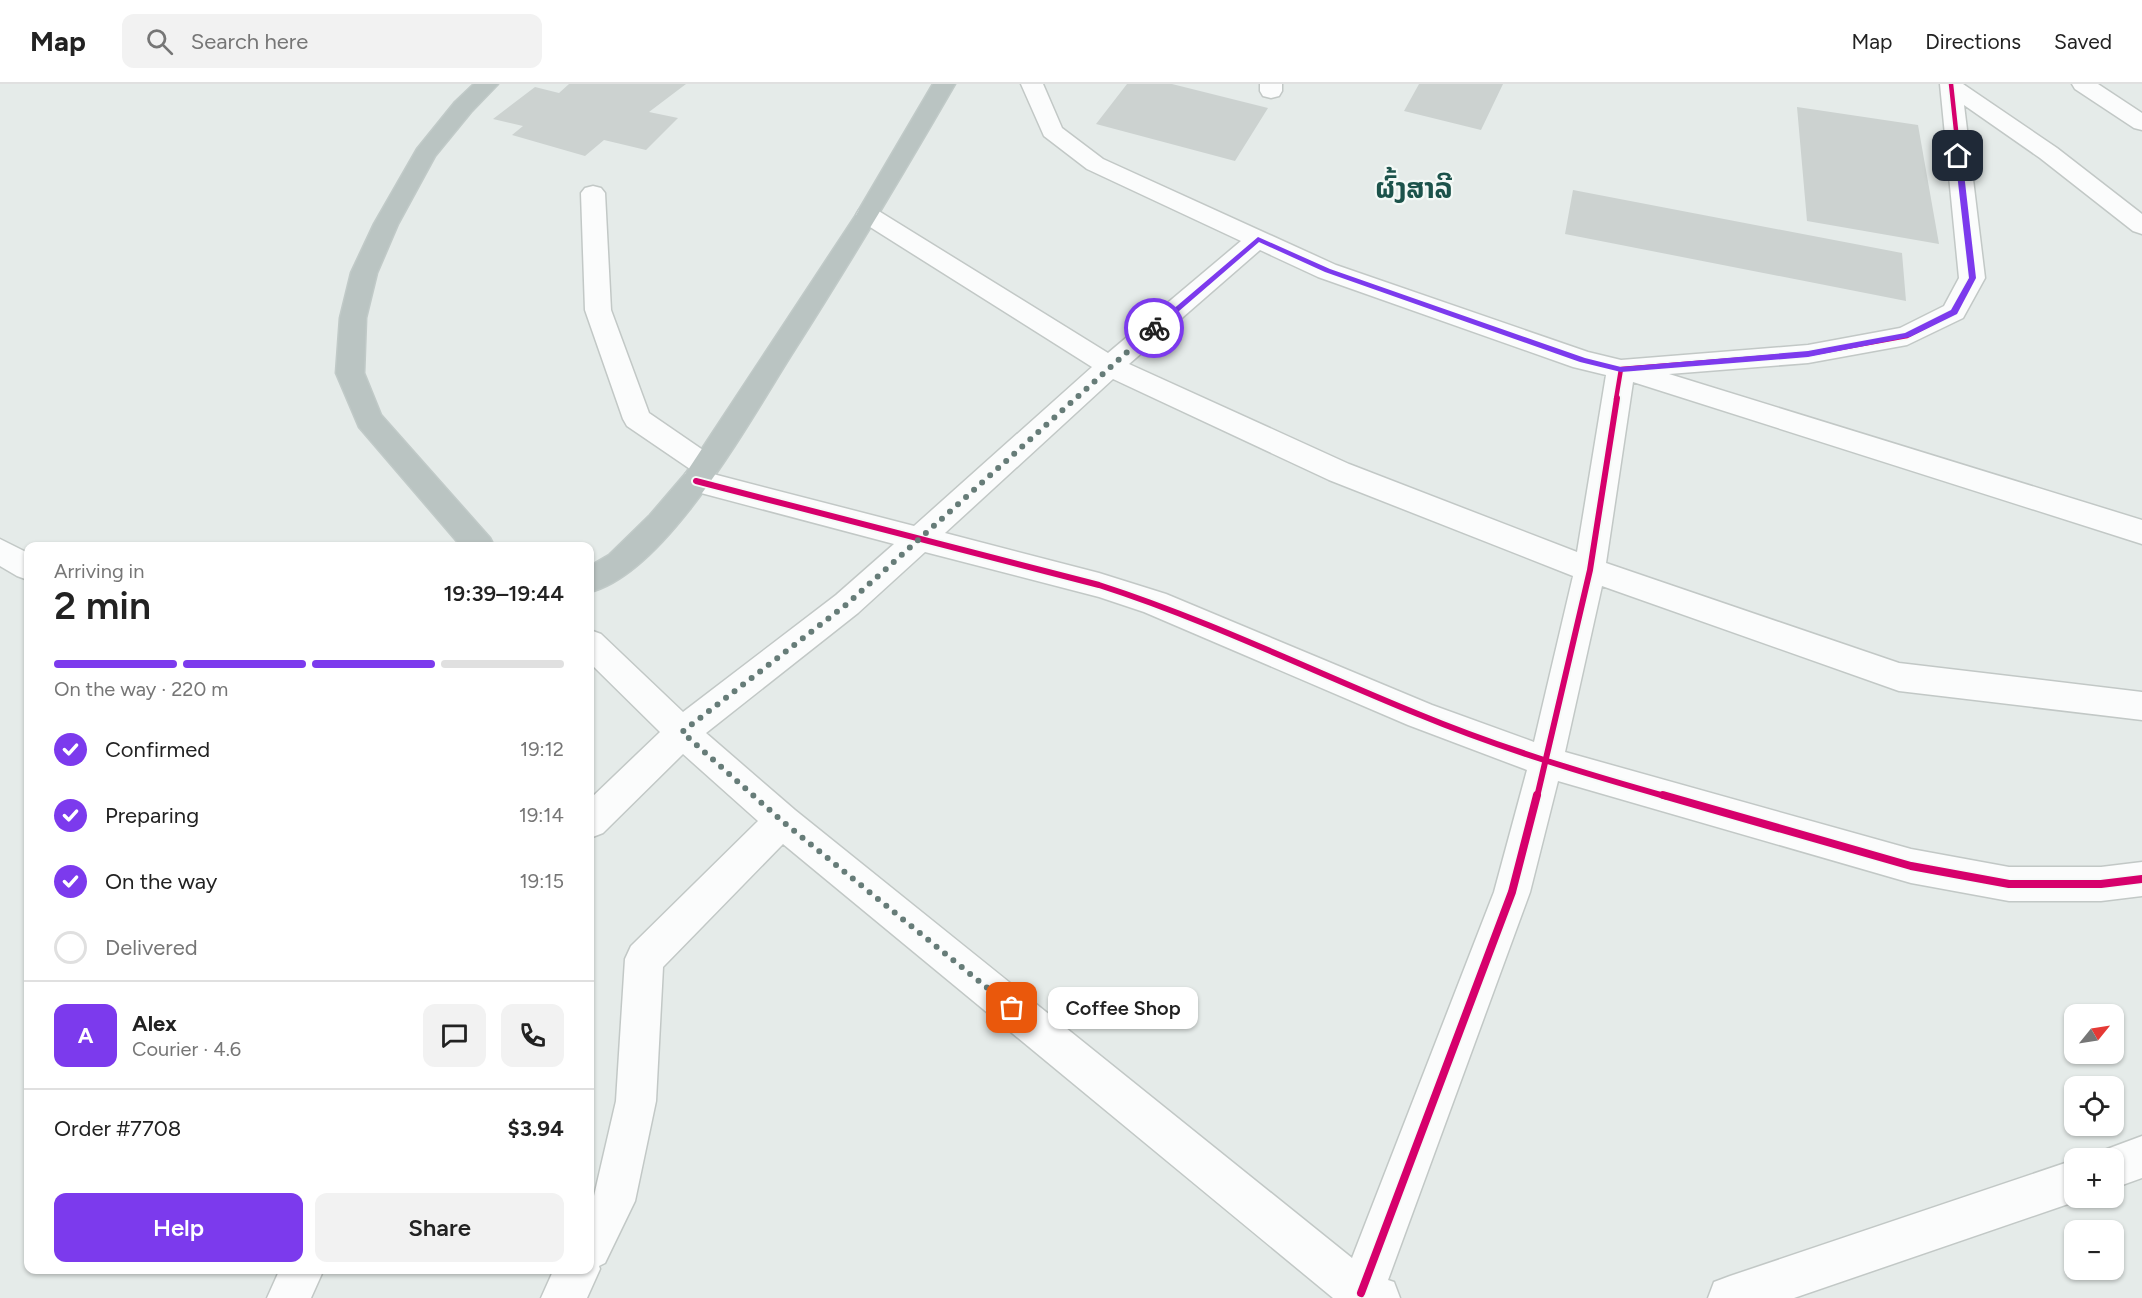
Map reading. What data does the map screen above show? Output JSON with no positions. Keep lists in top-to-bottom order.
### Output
{
  "districts": ["ຜົ້ງສາລີ"],
  "places": ["Coffee Shop"],
  "north": "top right",
  "page": {
    "header": "Map",
    "search": "Search here",
    "nav": ["Map", "Directions", "Saved"],
    "heading": ["2 min", "Arriving in", "19:39–19:44"],
    "panel": [
      "Alex",
      "Courier · 4.6",
      "Order #7708",
      "$3.94"
    ],
    "bar": "On the way · 220 m",
    "list": [
      ["Confirmed", "19:12"],
      ["Preparing", "19:14"],
      ["On the way", "19:15"],
      "Delivered"
    ],
    "bubble": "Coffee Shop",
    "map_buttons": ["+", "−"],
    "round": "A",
    "buttons": ["Help", "Share"]
  }
}
